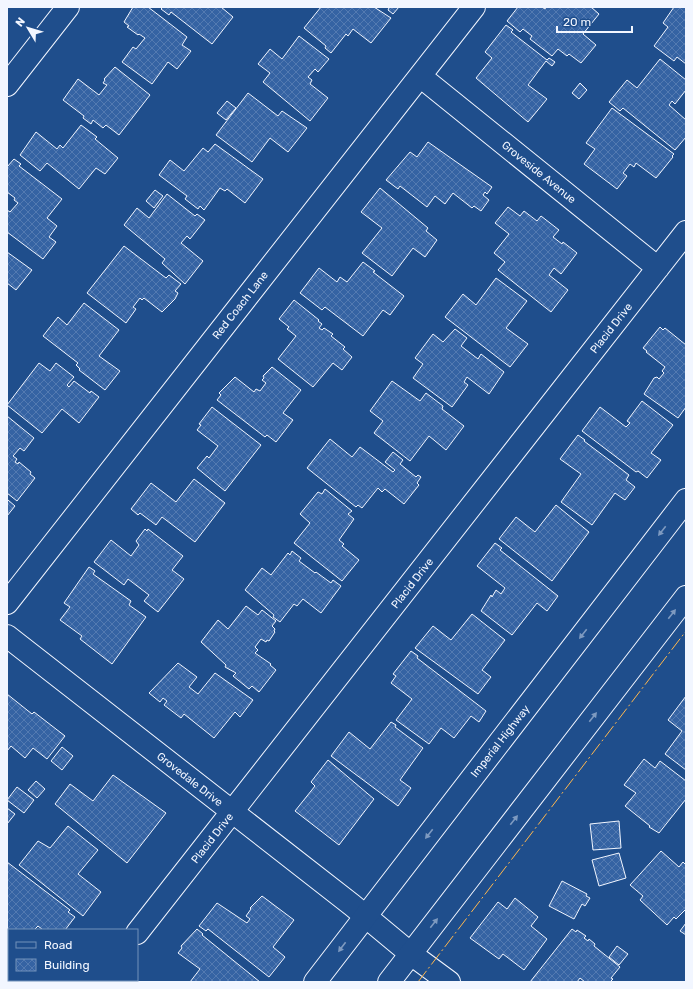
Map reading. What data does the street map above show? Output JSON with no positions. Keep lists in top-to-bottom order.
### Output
{
  "streets": {
    "street": [
      "Groveside Avenue",
      "Red Coach Lane",
      "Placid Drive",
      "Imperial Highway",
      "Grovedale Drive"
    ]
  },
  "crossings": [
    ["Groveside Avenue", "Red Coach Lane"],
    ["Groveside Avenue", "Placid Drive"],
    ["Placid Drive", "Grovedale Drive"],
    ["Imperial Highway", "Grovedale Drive"]
  ],
  "legend": ["Road", "Building"],
  "scale_bar": "20 m",
  "north": "top left"
}
